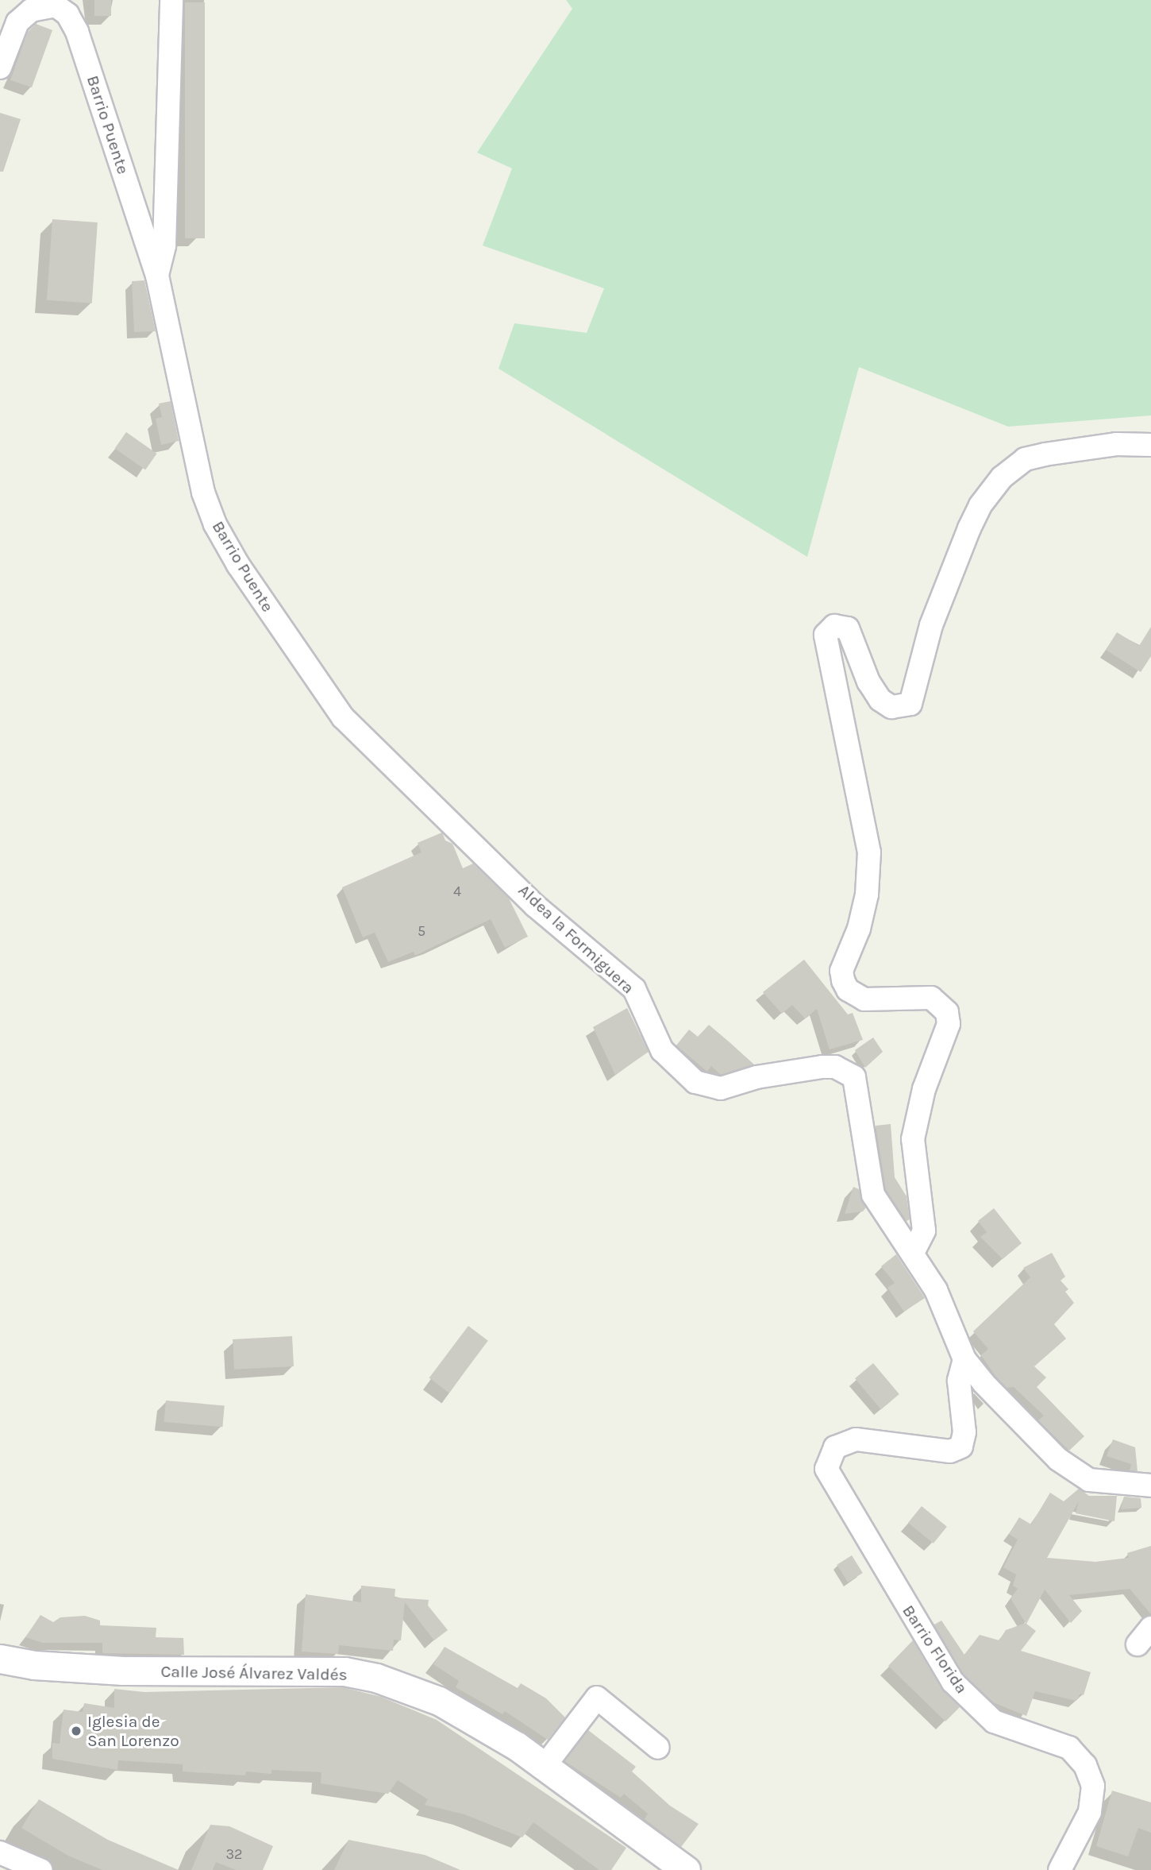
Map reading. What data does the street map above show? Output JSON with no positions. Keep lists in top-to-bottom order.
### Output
{
  "streets": {
    "street": [
      "Barrio Puente",
      "Aldea la Formiguera",
      "Barrio Florida",
      "Calle José Álvarez Valdés"
    ]
  },
  "crossings": [
    ["Barrio Puente", "Aldea la Formiguera"],
    ["Aldea la Formiguera", "Barrio Florida"]
  ],
  "places": ["Iglesia de San Lorenzo"],
  "house_numbers": ["4", "5", "32"]
}
